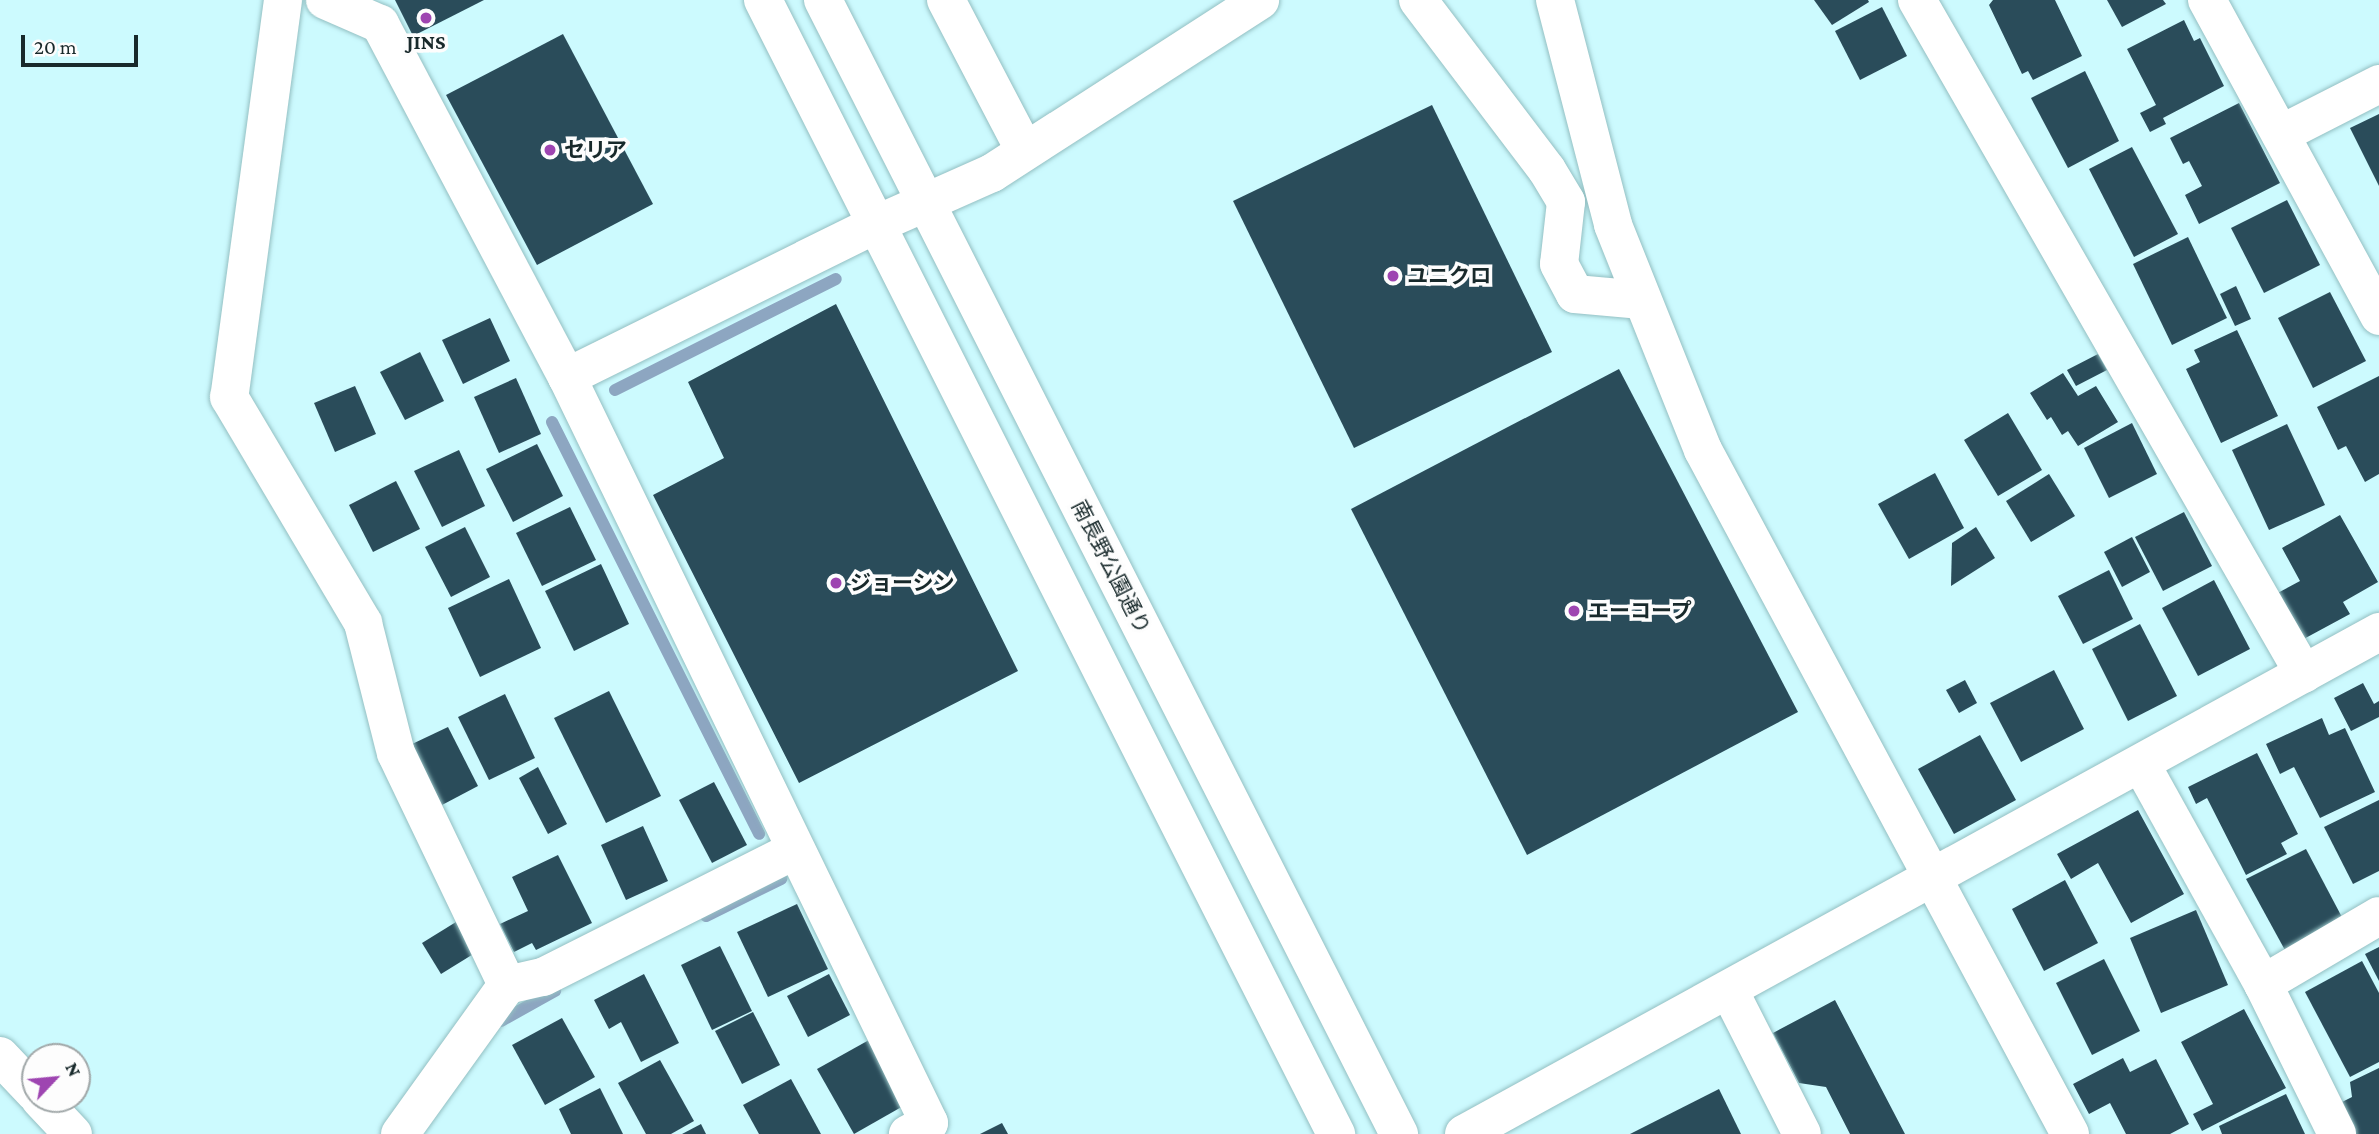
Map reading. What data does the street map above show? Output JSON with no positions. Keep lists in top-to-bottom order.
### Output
{
  "streets": {
    "street": ["南長野公園通り"]
  },
  "places": [
    "JINS",
    "セリア",
    "ユニクロ",
    "ジョーシン",
    "エーコープ"
  ],
  "scale_bar": "20 m",
  "north": "top right"
}
